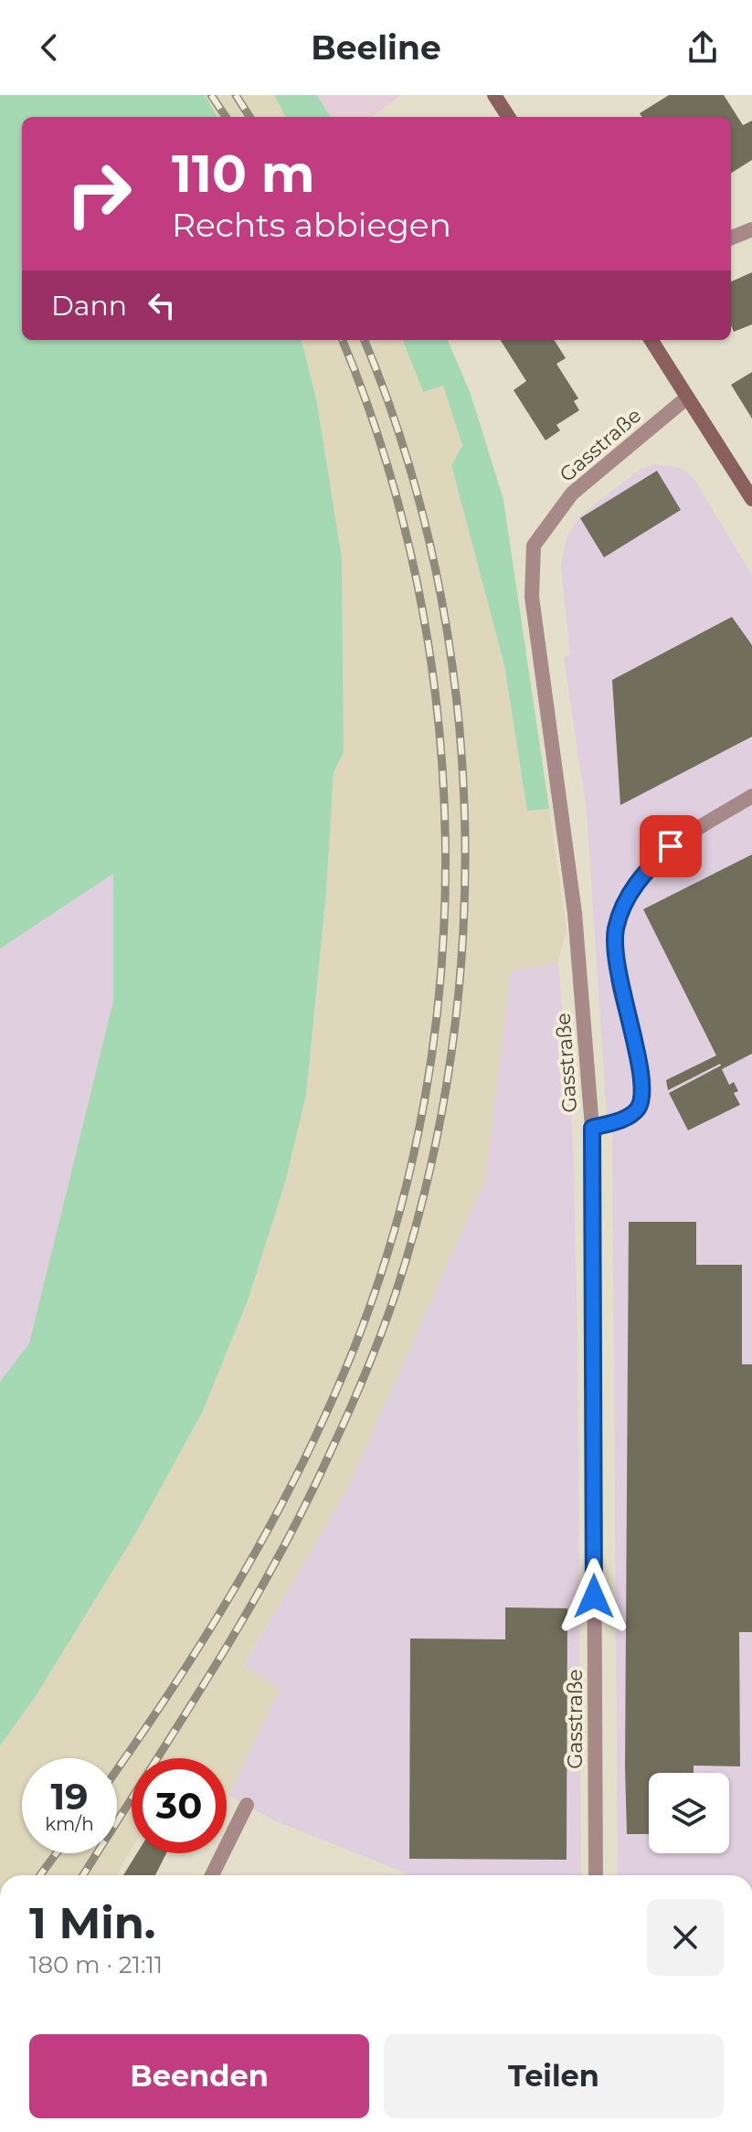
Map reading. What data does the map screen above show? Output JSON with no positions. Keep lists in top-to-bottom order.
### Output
{
  "streets": {
    "street": ["Gasstraße"]
  },
  "page": {
    "header": "Beeline",
    "turn": ["110 m", "Rechts abbiegen"],
    "then": "Dann",
    "speed": "19 km/h",
    "limit": "30",
    "heading": ["1 Min.", "180 m · 21:11"],
    "buttons": ["Beenden", "Teilen"]
  }
}
